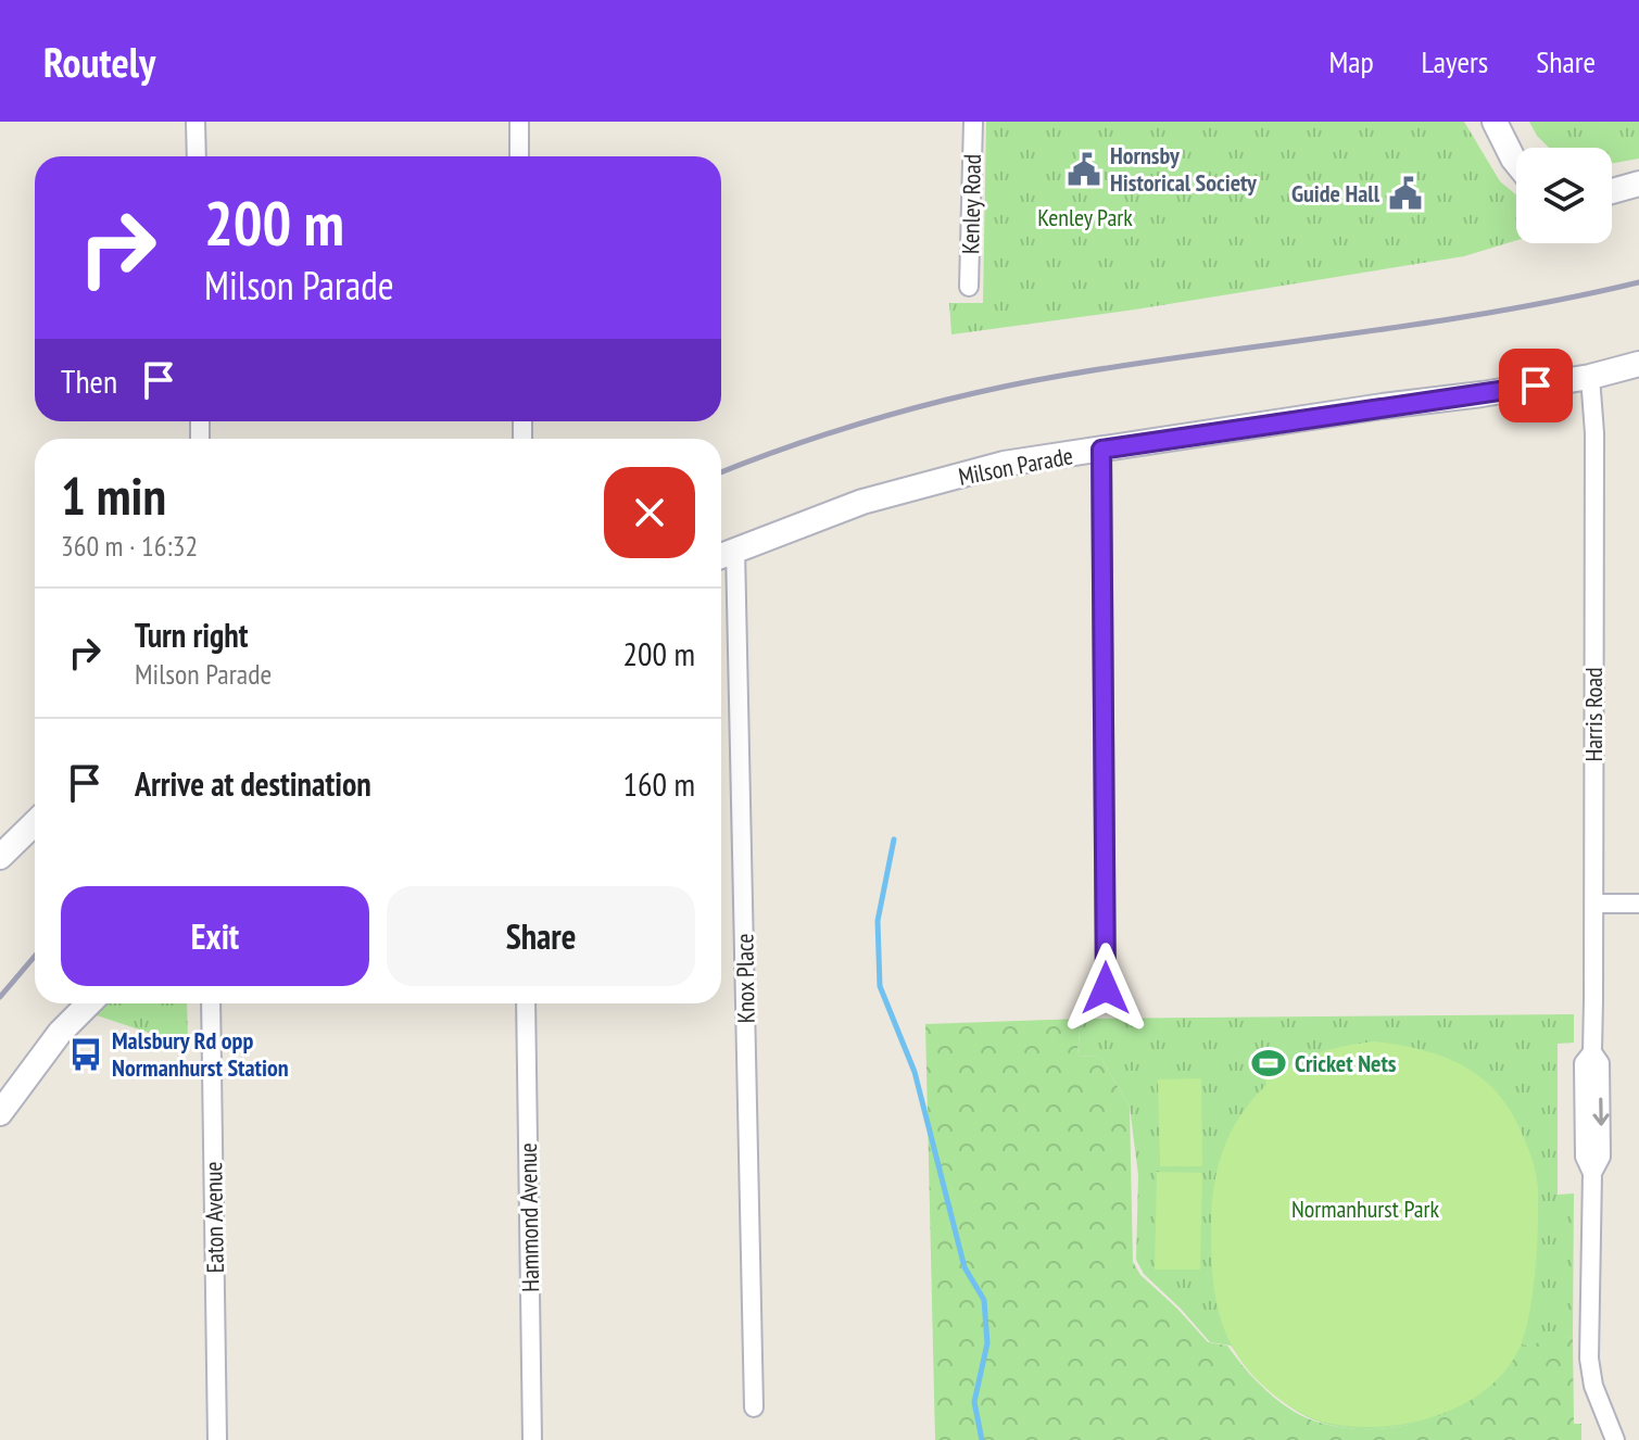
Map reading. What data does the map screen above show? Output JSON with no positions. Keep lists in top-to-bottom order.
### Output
{
  "streets": {
    "street": [
      "Kenley Road",
      "Milson Parade",
      "Harris Road",
      "Knox Place",
      "Eaton Avenue",
      "Hammond Avenue"
    ]
  },
  "crossings": [
    ["Milson Parade", "Harris Road"],
    ["Milson Parade", "Knox Place"]
  ],
  "parks": ["Kenley Park", "Normanhurst Park"],
  "places": {
    "public building": ["Hornsby Historical Society", "Guide Hall"],
    "bus stop": ["Malsbury Rd opp Normanhurst Station"],
    "sports": ["Cricket Nets"]
  },
  "page": {
    "header": "Routely",
    "nav": ["Map", "Layers", "Share"],
    "turn": ["200 m", "Milson Parade"],
    "then": "Then",
    "heading": ["1 min", "360 m · 16:32"],
    "list": [
      {
        "name": "Turn right",
        "note": "Milson Parade",
        "value": "200 m"
      },
      {
        "name": "Arrive at destination",
        "value": "160 m"
      }
    ],
    "buttons": ["Exit", "Share"]
  }
}
